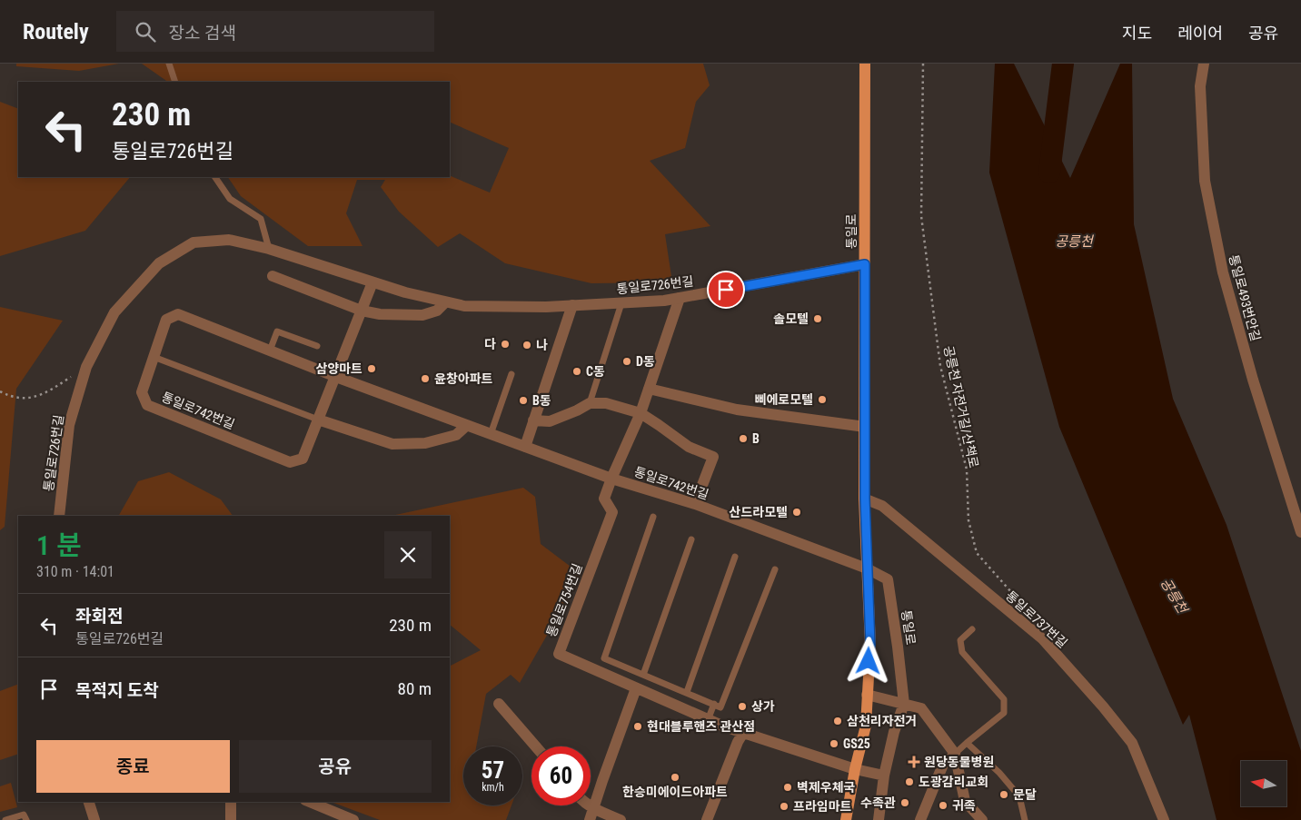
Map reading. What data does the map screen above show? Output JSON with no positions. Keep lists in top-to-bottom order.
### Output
{
  "streets": {
    "main road": ["통일로"],
    "street": [
      "통일로726번길",
      "통일로493번안길",
      "통일로742번길",
      "통일로754번길",
      "통일로737번길"
    ],
    "path": ["공릉천 자전거길/산책로"]
  },
  "crossings": [
    ["통일로", "통일로726번길"],
    ["통일로", "통일로742번길"],
    ["통일로", "통일로754번길"],
    ["통일로", "통일로737번길"],
    ["통일로742번길", "통일로754번길"]
  ],
  "water": ["공릉천"],
  "places": {
    "other": [
      "솔모텔",
      "다",
      "나",
      "D동",
      "삼양마트",
      "C동",
      "윤창아파트",
      "삐에로모텔",
      "B동",
      "B",
      "산드라모텔",
      "상가",
      "삼천리자전거",
      "현대블루핸즈 관산점",
      "GS25",
      "한승미에이드아파트",
      "도광감리교회",
      "벽제우체국",
      "문달",
      "수족관",
      "귀족",
      "프라임마트"
    ],
    "health": ["원당동물병원"]
  },
  "north": "left",
  "page": {
    "header": "Routely",
    "search": "장소 검색",
    "nav": ["지도", "레이어", "공유"],
    "turn": ["230 m", "통일로726번길"],
    "heading": ["1 분", "310 m · 14:01"],
    "list": [
      {
        "name": "좌회전",
        "note": "통일로726번길",
        "value": "230 m"
      },
      {
        "name": "목적지 도착",
        "value": "80 m"
      }
    ],
    "buttons": ["종료", "공유"],
    "speed": "57 km/h",
    "limit": "60"
  }
}
